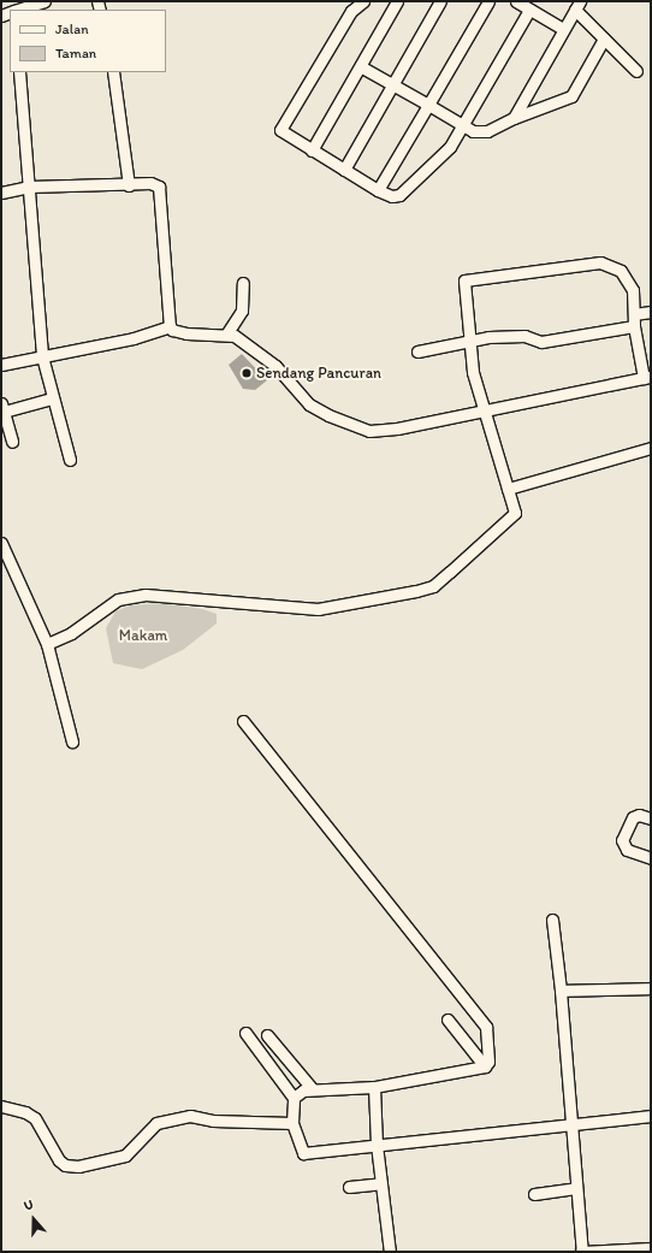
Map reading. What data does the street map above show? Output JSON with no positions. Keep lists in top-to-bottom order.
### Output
{
  "parks": ["Makam"],
  "places": ["Sendang Pancuran"],
  "legend": ["Jalan", "Taman"],
  "north": "top"
}
